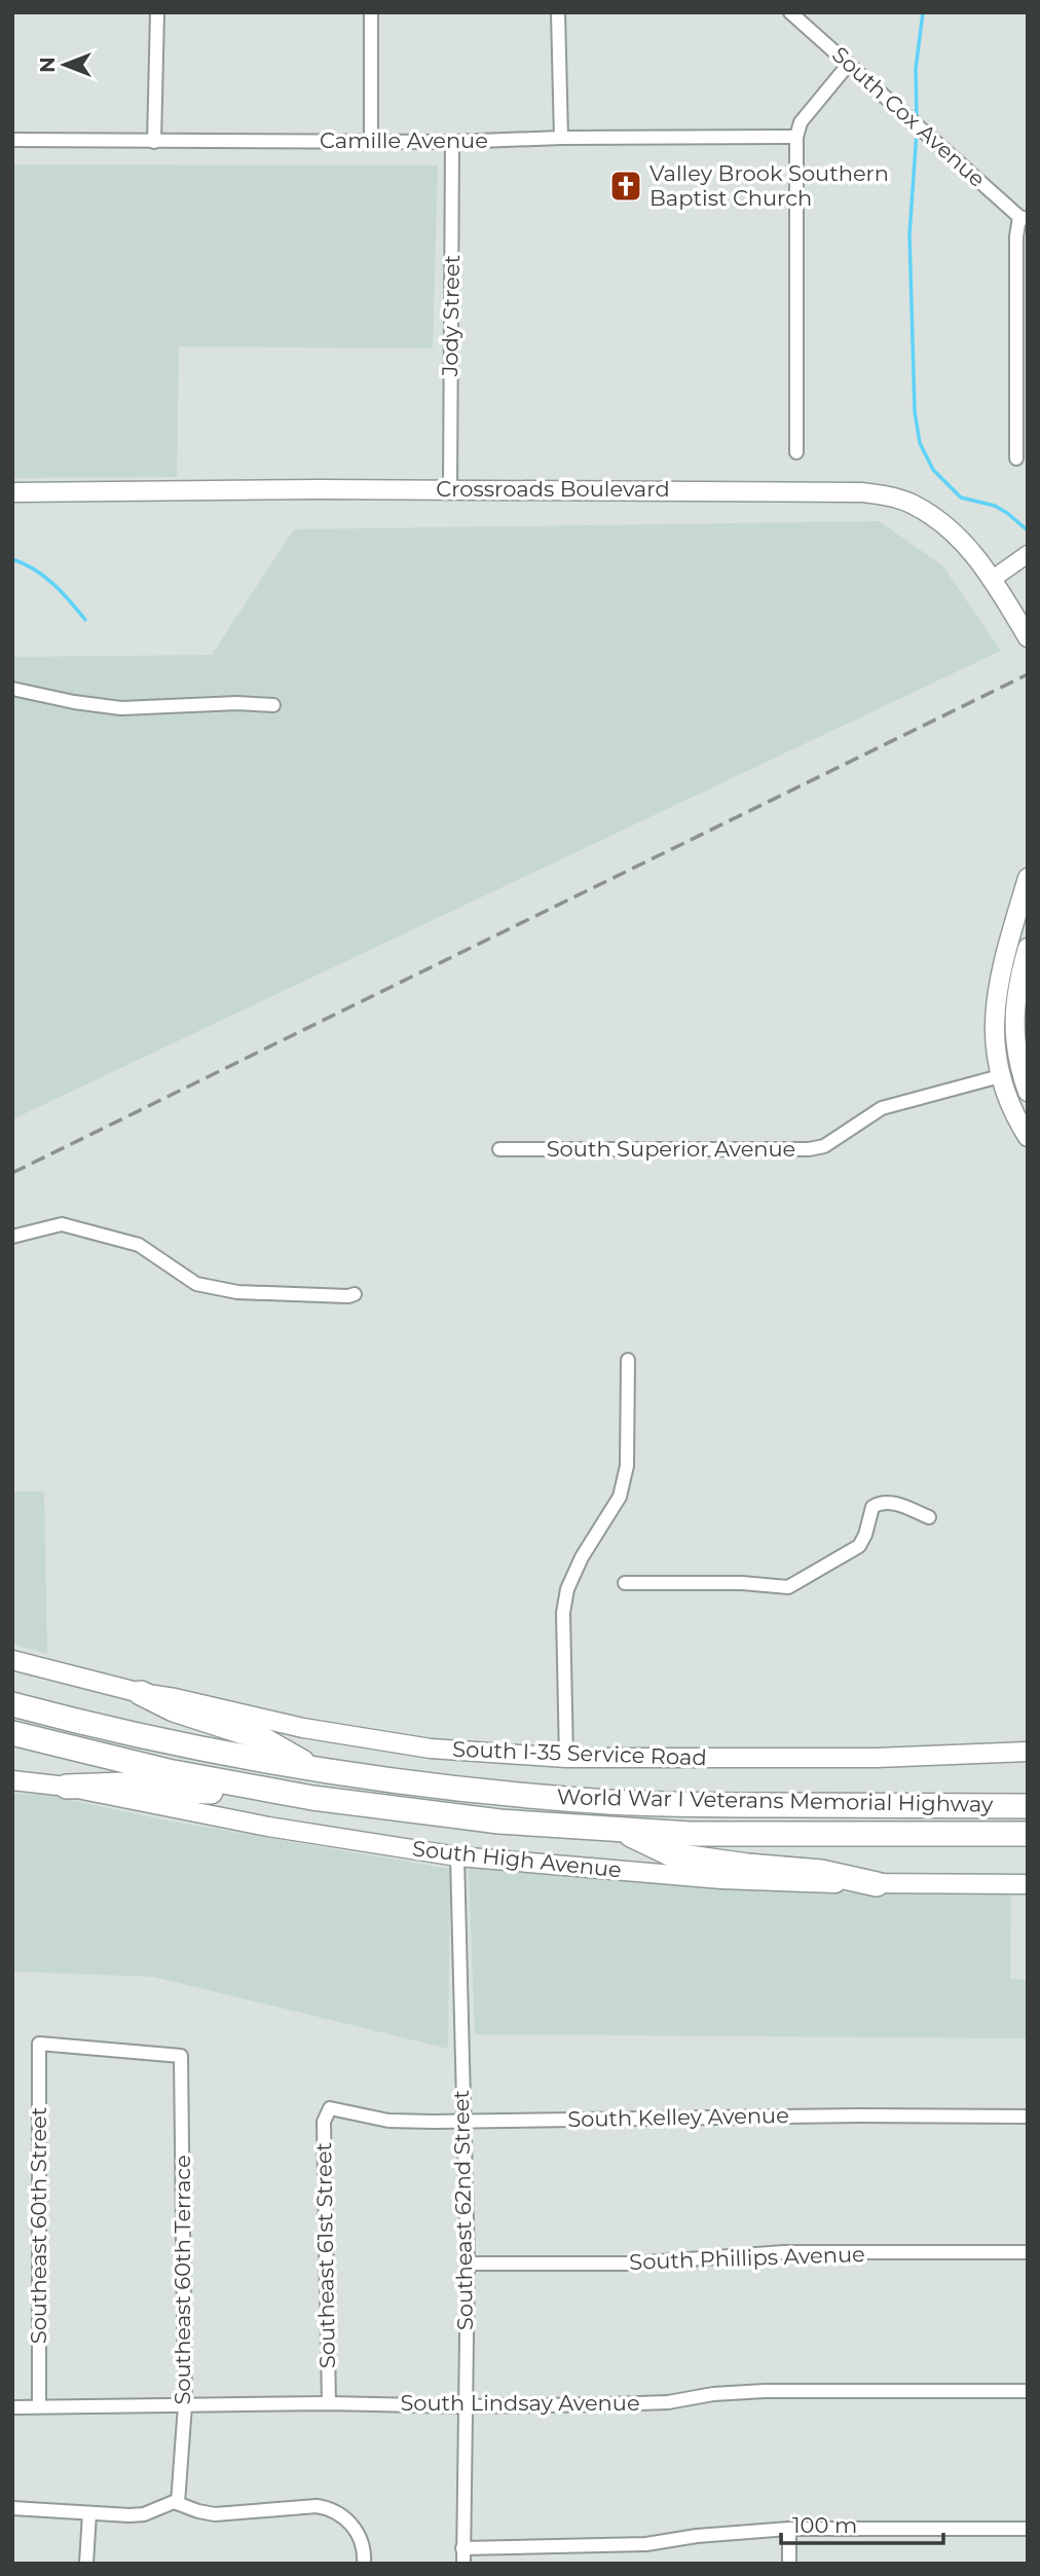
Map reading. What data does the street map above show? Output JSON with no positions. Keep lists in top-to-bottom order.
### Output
{
  "streets": {
    "highway": ["World War I Veterans Memorial Highway"],
    "main road": ["Crossroads Boulevard", "South I-35 Service Road", "South High Avenue"],
    "street": [
      "South Cox Avenue",
      "Camille Avenue",
      "Jody Street",
      "South Superior Avenue",
      "South Kelley Avenue",
      "Southeast 62nd Street",
      "Southeast 60th Street",
      "Southeast 61st Street",
      "South Phillips Avenue",
      "Southeast 60th Terrace",
      "South Lindsay Avenue"
    ]
  },
  "crossings": [
    ["Camille Avenue", "Jody Street"],
    ["Jody Street", "Crossroads Boulevard"],
    ["South High Avenue", "Southeast 62nd Street"],
    ["South Kelley Avenue", "Southeast 62nd Street"],
    ["South Kelley Avenue", "Southeast 61st Street"],
    ["Southeast 62nd Street", "South Phillips Avenue"],
    ["Southeast 62nd Street", "South Lindsay Avenue"],
    ["Southeast 60th Street", "Southeast 60th Terrace"],
    ["Southeast 60th Street", "South Lindsay Avenue"],
    ["Southeast 61st Street", "South Lindsay Avenue"],
    ["Southeast 60th Terrace", "South Lindsay Avenue"]
  ],
  "places": {
    "church": ["Valley Brook Southern Baptist Church"]
  },
  "scale_bar": "100 m",
  "north": "left"
}
